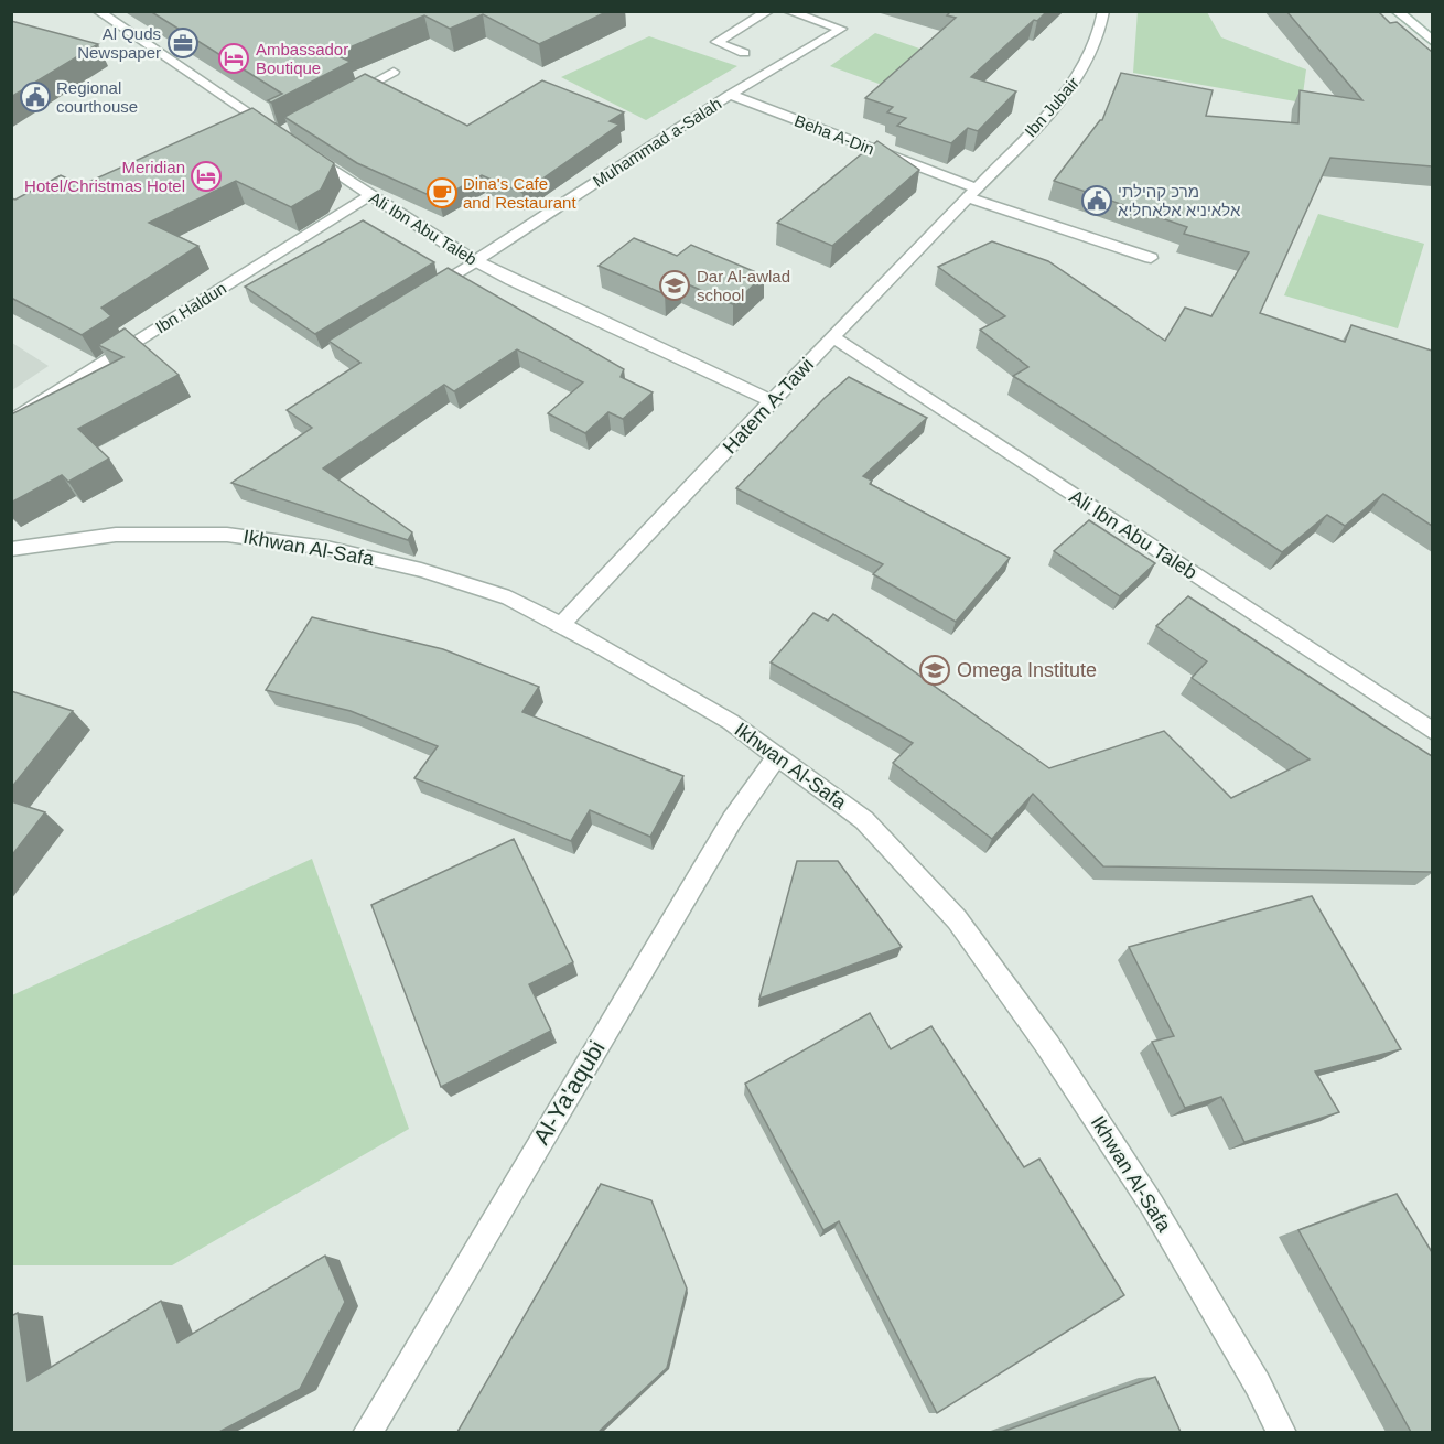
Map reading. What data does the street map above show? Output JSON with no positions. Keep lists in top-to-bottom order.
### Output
{
  "streets": {
    "street": [
      "Ibn Jubair",
      "Beha A-Din",
      "Muhammad a-Salah",
      "Ali Ibn Abu Taleb",
      "Ibn Haldun",
      "Hatem A-Tawi",
      "Ikhwan Al-Safa",
      "Al-Ya'aqubi"
    ]
  },
  "crossings": [
    ["Ibn Jubair", "Beha A-Din"],
    ["Ibn Jubair", "Hatem A-Tawi"],
    ["Beha A-Din", "Muhammad a-Salah"],
    ["Beha A-Din", "Hatem A-Tawi"],
    ["Muhammad a-Salah", "Ali Ibn Abu Taleb"],
    ["Ali Ibn Abu Taleb", "Ibn Haldun"],
    ["Ali Ibn Abu Taleb", "Hatem A-Tawi"],
    ["Hatem A-Tawi", "Ikhwan Al-Safa"],
    ["Ikhwan Al-Safa", "Al-Ya'aqubi"]
  ],
  "places": {
    "office": ["Al Quds Newspaper"],
    "hotel": ["Ambassador Boutique", "Meridian Hotel/Christmas Hotel"],
    "public building": ["Regional courthouse", "מרכ קהילתי אלאיניא אלאחליא"],
    "cafe": ["Dina's Cafe and Restaurant"],
    "school or university": ["Dar Al-awlad school", "Omega Institute"]
  }
}
